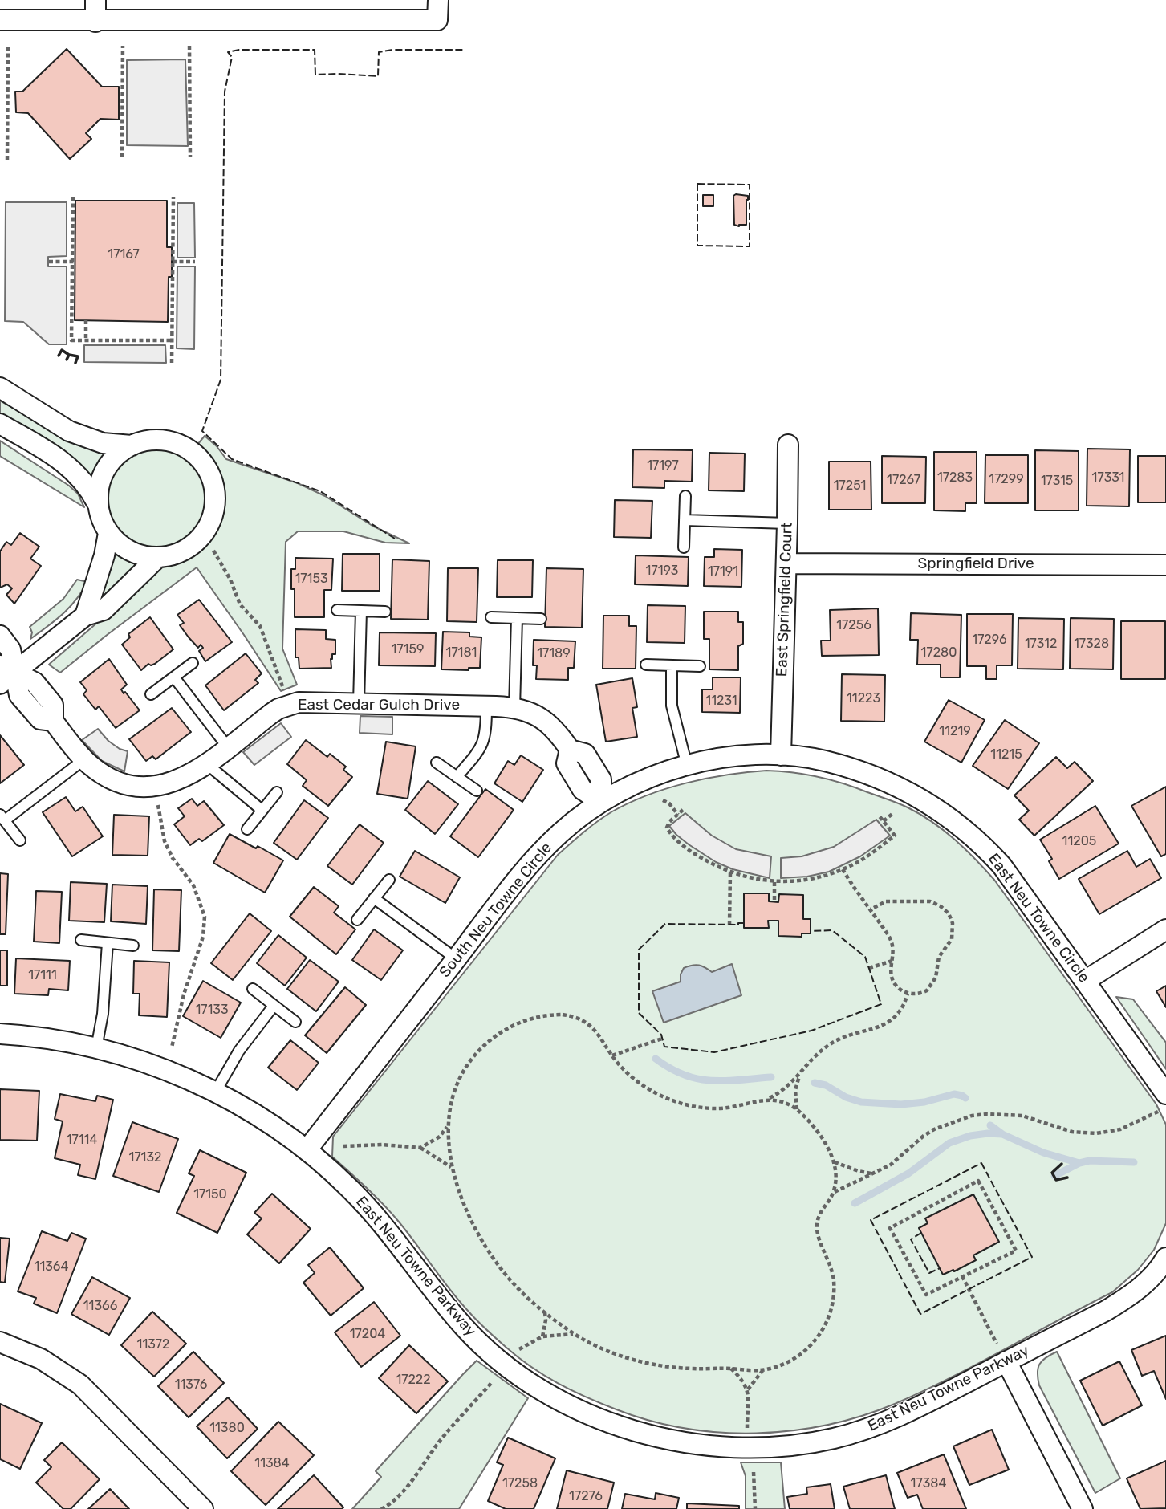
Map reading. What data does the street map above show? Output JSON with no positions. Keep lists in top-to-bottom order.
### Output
{
  "streets": {
    "street": [
      "Springfield Drive",
      "East Springfield Court",
      "East Cedar Gulch Drive",
      "South Neu Towne Circle",
      "East Neu Towne Circle",
      "East Neu Towne Parkway"
    ]
  },
  "crossings": [
    ["Springfield Drive", "East Springfield Court"],
    ["East Springfield Court", "South Neu Towne Circle"],
    ["East Springfield Court", "East Neu Towne Circle"],
    ["East Cedar Gulch Drive", "South Neu Towne Circle"],
    ["South Neu Towne Circle", "East Neu Towne Circle"],
    ["South Neu Towne Circle", "East Neu Towne Parkway"]
  ],
  "house_numbers": [
    "17167",
    "17197",
    "17283",
    "17331",
    "17299",
    "17267",
    "17315",
    "17251",
    "17193",
    "17191",
    "17153",
    "17256",
    "17296",
    "17312",
    "17328",
    "17159",
    "17181",
    "17280",
    "17189",
    "11223",
    "11231",
    "11219",
    "11215",
    "11205",
    "17111",
    "17133",
    "17114",
    "17132",
    "17150",
    "11364",
    "11366",
    "17204",
    "11372",
    "17222",
    "11376",
    "11380",
    "11384",
    "17258",
    "17384",
    "17276"
  ]
}
